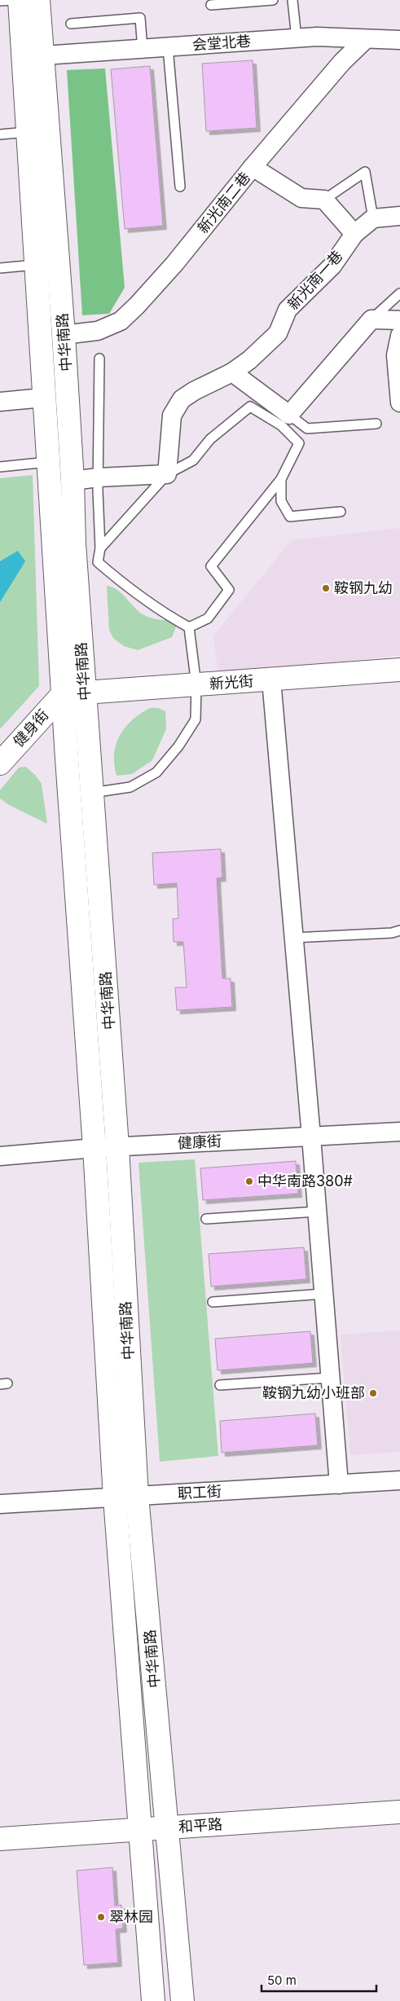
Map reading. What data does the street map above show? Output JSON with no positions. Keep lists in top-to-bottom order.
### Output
{
  "streets": {
    "main road": [
      "中华南路",
      "新光街",
      "健身街",
      "和平路"
    ],
    "street": [
      "会堂北巷",
      "新光南二巷",
      "新光南一巷",
      "健康街",
      "职工街"
    ]
  },
  "crossings": [
    ["会堂北巷", "新光南二巷"],
    ["会堂北巷", "中华南路"],
    ["新光南二巷", "中华南路"],
    ["中华南路", "新光街"],
    ["中华南路", "健身街"],
    ["中华南路", "健康街"],
    ["中华南路", "职工街"],
    ["中华南路", "和平路"],
    ["新光街", "健身街"]
  ],
  "places": [
    "鞍钢九幼",
    "中华南路380#",
    "鞍钢九幼小班部",
    "翠林园"
  ],
  "scale_bar": "50 m"
}
